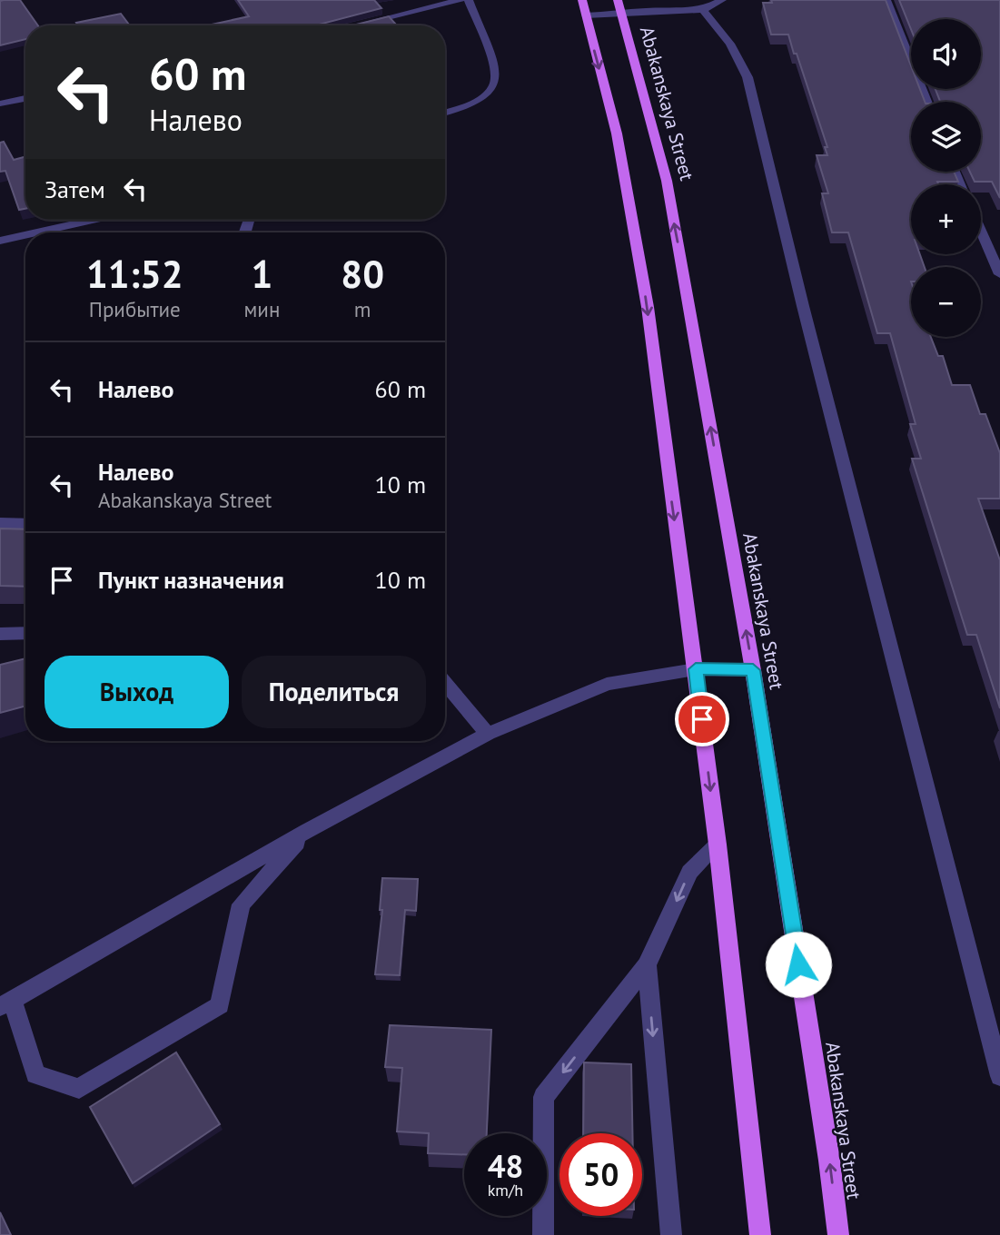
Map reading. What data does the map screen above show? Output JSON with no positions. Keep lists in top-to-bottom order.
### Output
{
  "streets": {
    "main road": ["Abakanskaya Street"]
  },
  "page": {
    "map_buttons": ["+", "−"],
    "turn": ["60 m", "Налево"],
    "then": "Затем",
    "eta": [
      "11:52",
      "Прибытие",
      "1",
      "мин",
      "80",
      "m"
    ],
    "list": [
      {
        "name": "Налево",
        "value": "60 m"
      },
      {
        "name": "Налево",
        "note": "Abakanskaya Street",
        "value": "10 m"
      },
      {
        "name": "Пункт назначения",
        "value": "10 m"
      }
    ],
    "buttons": ["Выход", "Поделиться"],
    "speed": "48 km/h",
    "limit": "50"
  }
}
